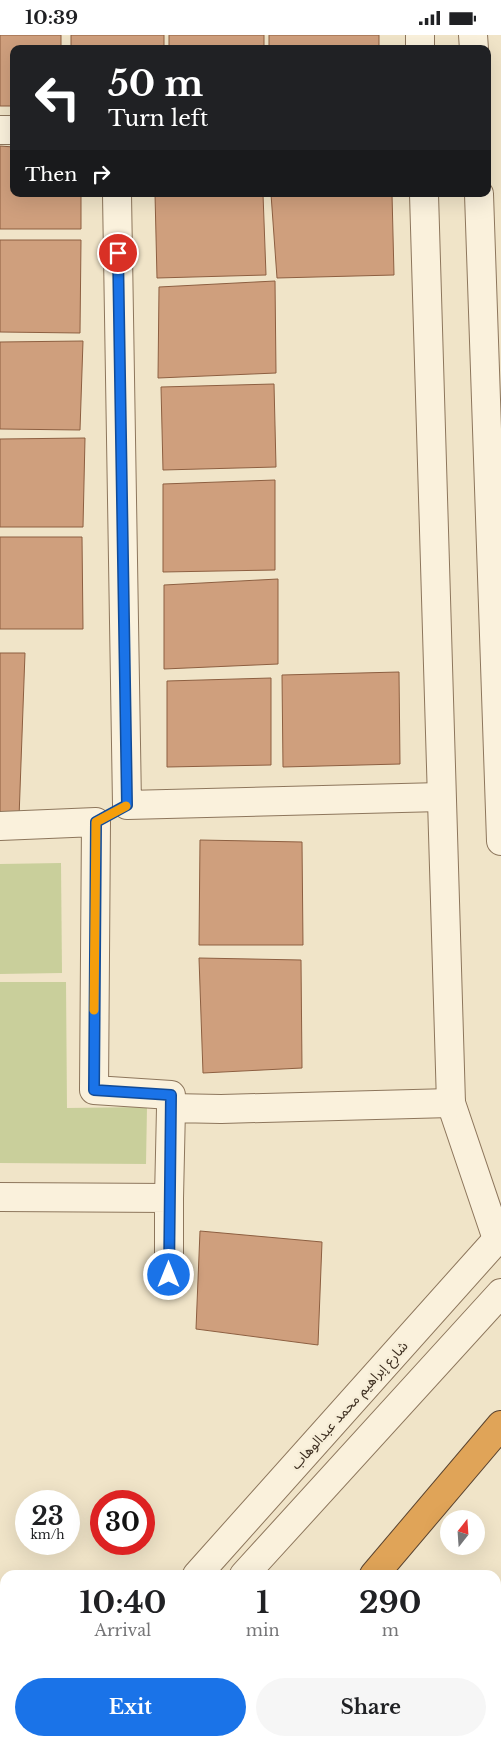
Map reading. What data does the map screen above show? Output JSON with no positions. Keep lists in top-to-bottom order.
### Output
{
  "streets": {
    "street": ["شارع إبراهيم محمد عبدالوهاب"]
  },
  "north": "top",
  "page": {
    "status": "10:39",
    "turn": ["50 m", "Turn left"],
    "then": "Then",
    "speed": "23 km/h",
    "limit": "30",
    "eta": [
      "10:40",
      "Arrival",
      "1",
      "min",
      "290",
      "m"
    ],
    "buttons": ["Exit", "Share"]
  }
}
